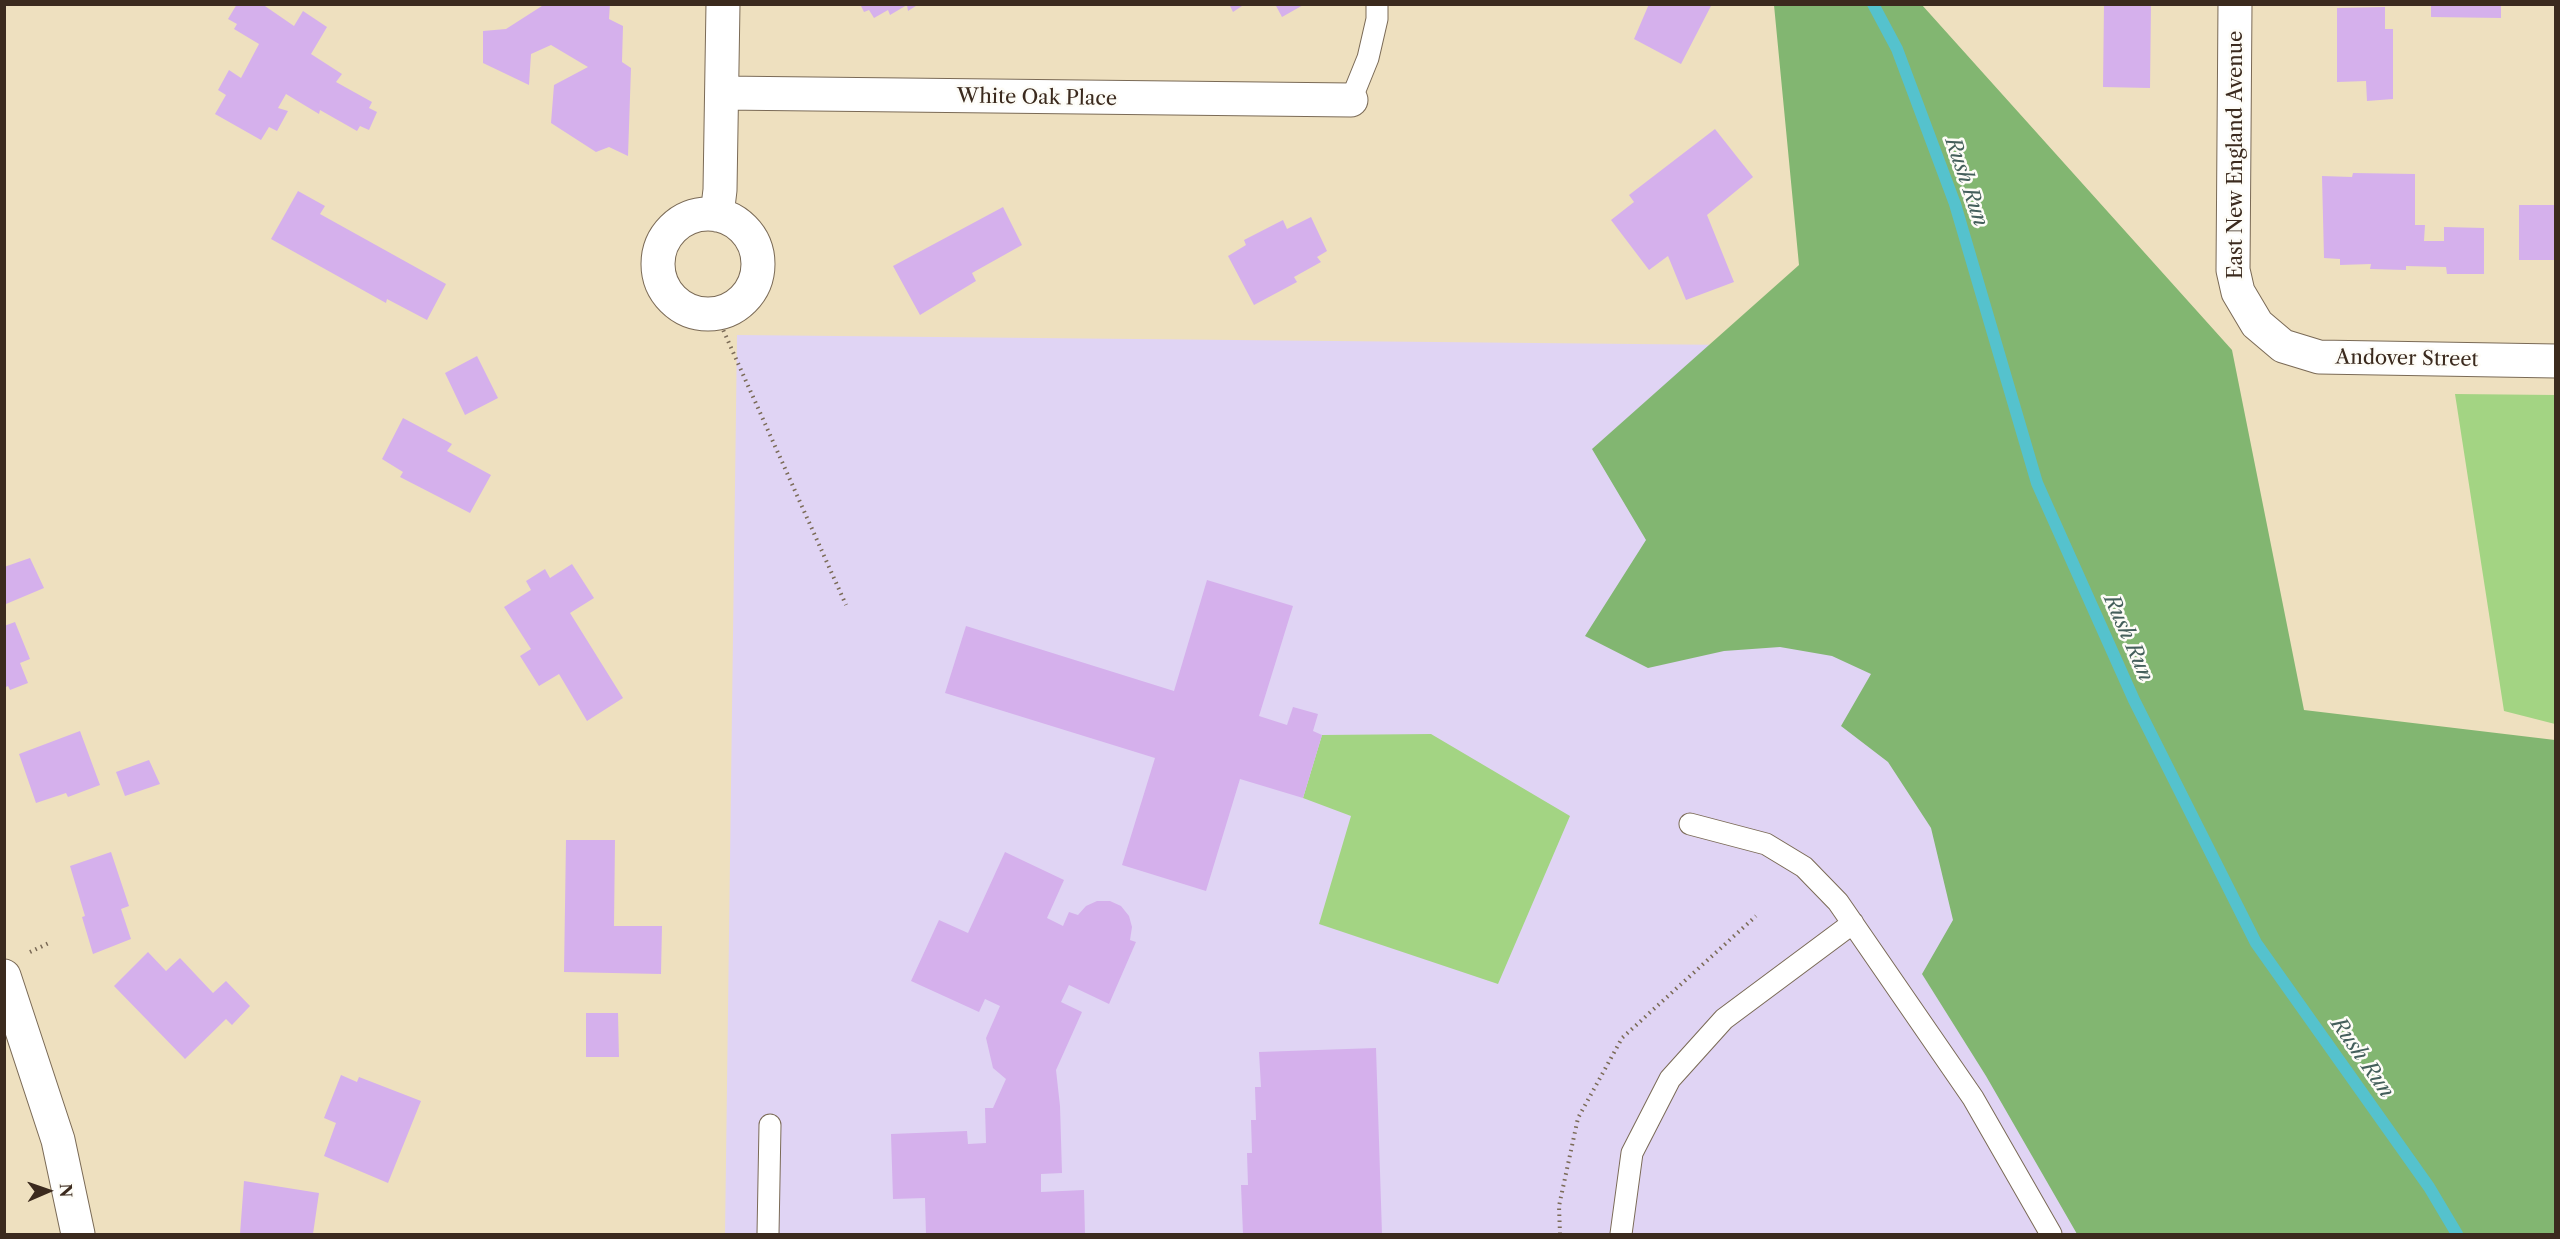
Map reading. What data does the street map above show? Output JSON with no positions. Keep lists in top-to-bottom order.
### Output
{
  "streets": {
    "street": ["White Oak Place", "East New England Avenue", "Andover Street"]
  },
  "crossings": [
    ["East New England Avenue", "Andover Street"]
  ],
  "water": ["Rush Run"],
  "north": "right"
}
